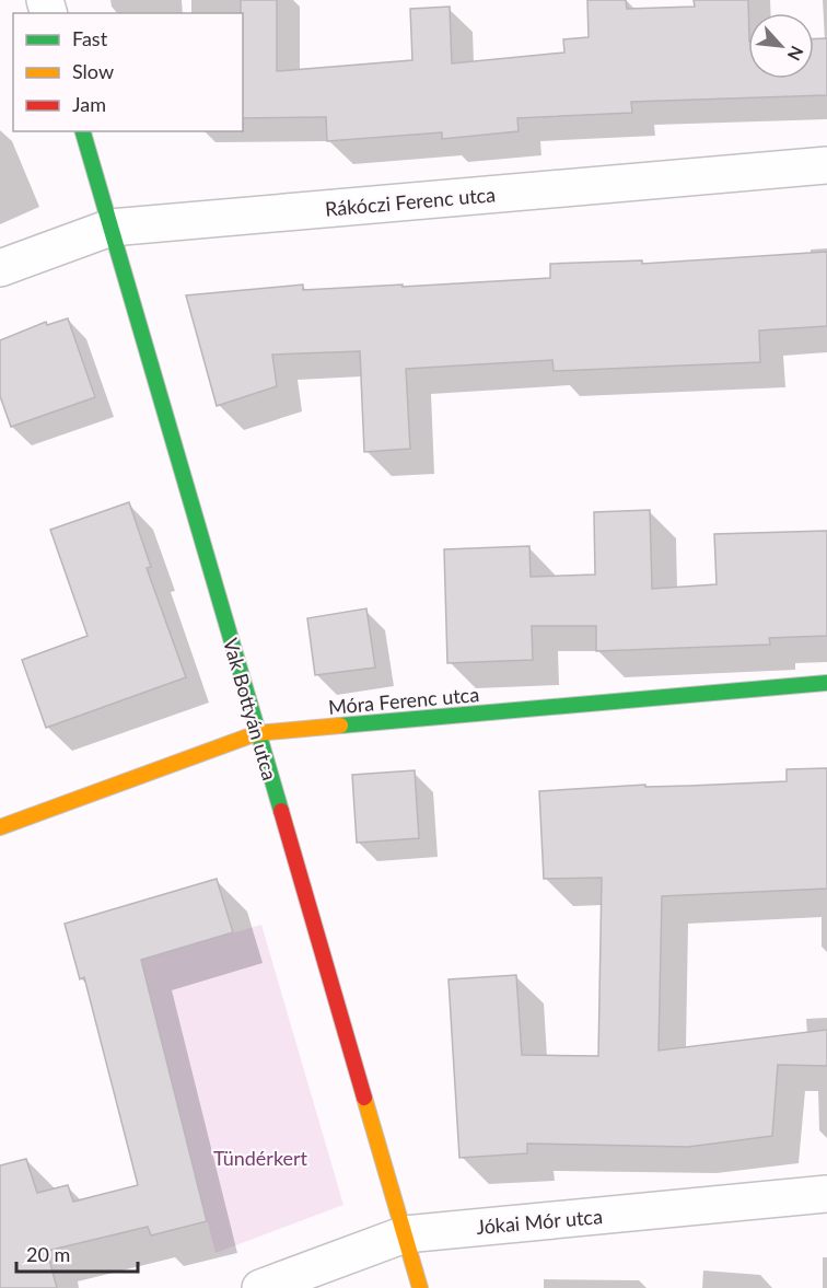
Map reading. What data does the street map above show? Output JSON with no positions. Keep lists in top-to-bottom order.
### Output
{
  "streets": {
    "street": [
      "Rákóczi Ferenc utca",
      "Móra Ferenc utca",
      "Vak Bottyán utca",
      "Jókai Mór utca"
    ]
  },
  "crossings": [
    ["Rákóczi Ferenc utca", "Vak Bottyán utca"],
    ["Móra Ferenc utca", "Vak Bottyán utca"],
    ["Vak Bottyán utca", "Jókai Mór utca"]
  ],
  "parks": ["Tündérkert"],
  "legend": ["Fast", "Slow", "Jam"],
  "scale_bar": "20 m",
  "north": "bottom right"
}
